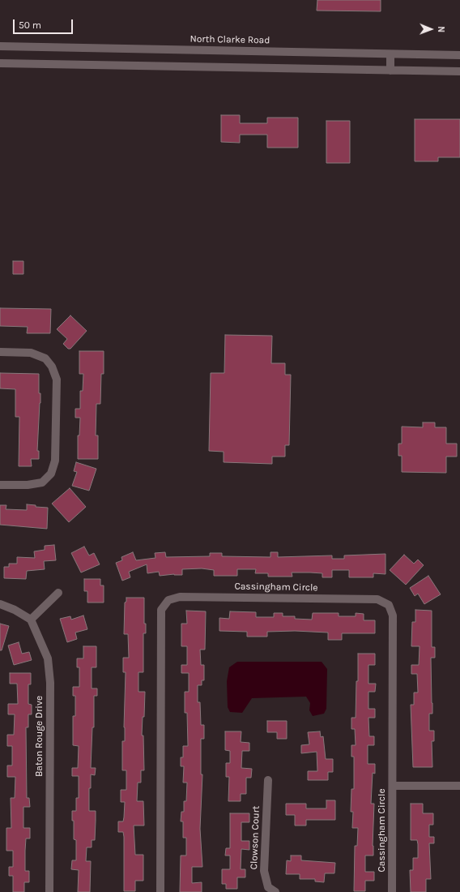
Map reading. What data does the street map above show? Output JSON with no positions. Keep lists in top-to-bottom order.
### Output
{
  "streets": {
    "street": [
      "North Clarke Road",
      "Cassingham Circle",
      "Baton Rouge Drive",
      "Clowson Court"
    ]
  },
  "scale_bar": "50 m",
  "north": "right"
}
